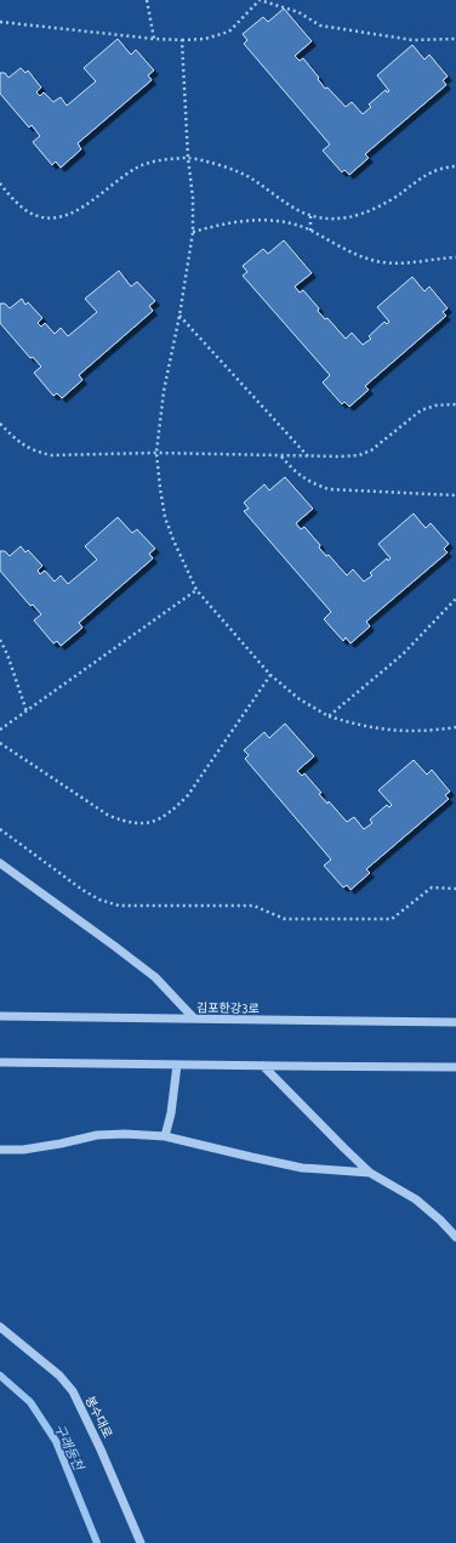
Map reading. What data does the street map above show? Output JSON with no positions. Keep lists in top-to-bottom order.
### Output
{
  "streets": {
    "street": ["김포한강3로", "봉수대로"]
  },
  "water": ["구래동천"]
}
